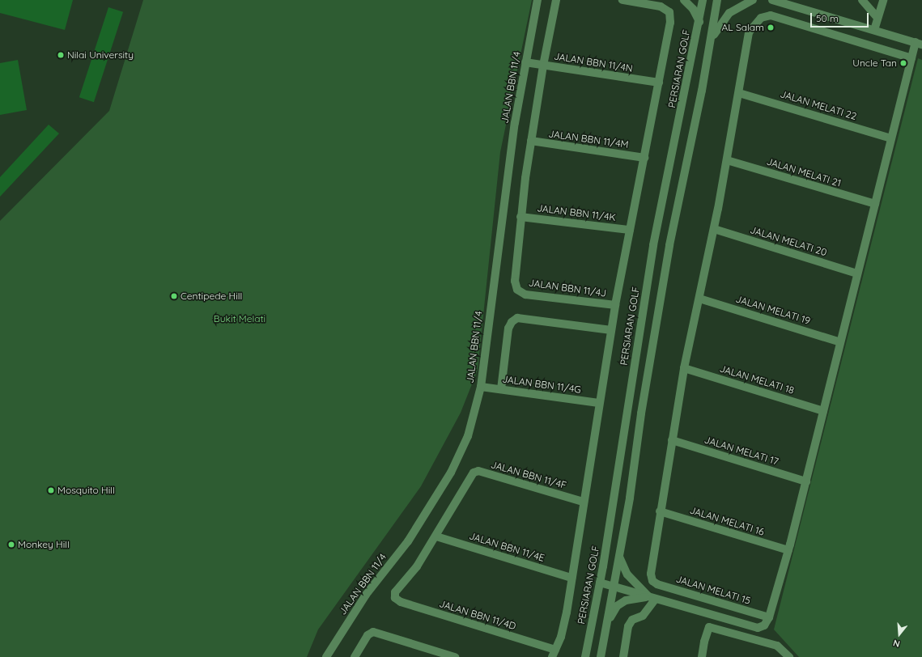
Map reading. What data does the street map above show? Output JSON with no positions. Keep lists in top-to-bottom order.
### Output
{
  "streets": {
    "street": [
      "JALAN BBN 11/4N",
      "PERSIARAN GOLF",
      "JALAN BBN 11/4",
      "JALAN MELATI 22",
      "JALAN BBN 11/4M",
      "JALAN MELATI 21",
      "JALAN BBN 11/4K",
      "JALAN MELATI 20",
      "JALAN BBN 11/4J",
      "JALAN MELATI 19",
      "JALAN MELATI 18",
      "JALAN BBN 11/4G",
      "JALAN MELATI 17",
      "JALAN BBN 11/4F",
      "JALAN MELATI 16",
      "JALAN BBN 11/4E",
      "JALAN MELATI 15",
      "JALAN BBN 11/4D"
    ]
  },
  "crossings": [
    ["JALAN BBN 11/4N", "JALAN BBN 11/4"],
    ["JALAN BBN 11/4", "JALAN BBN 11/4G"],
    ["JALAN BBN 11/4K", "JALAN BBN 11/4J"],
    ["JALAN BBN 11/4F", "JALAN BBN 11/4E"],
    ["JALAN BBN 11/4F", "JALAN BBN 11/4D"],
    ["JALAN MELATI 16", "JALAN MELATI 15"],
    ["JALAN BBN 11/4E", "JALAN BBN 11/4D"]
  ],
  "parks": ["Bukit Melati"],
  "places": [
    "AL Salam",
    "Nilai University",
    "Uncle Tan",
    "Centipede Hill",
    "Mosquito Hill",
    "Monkey Hill"
  ],
  "scale_bar": "50 m",
  "north": "bottom"
}
